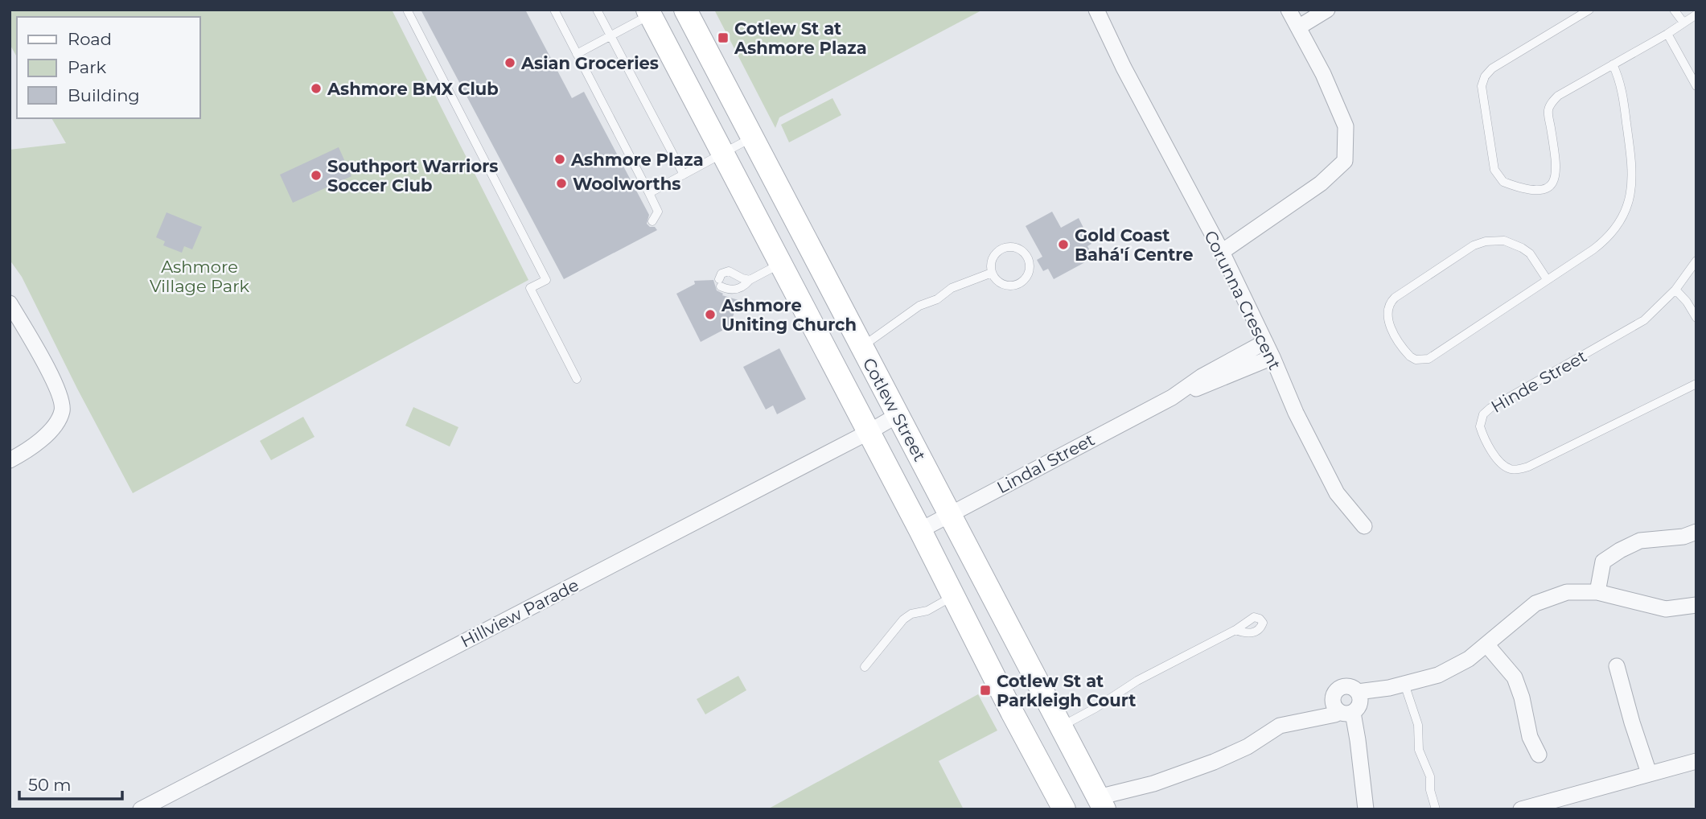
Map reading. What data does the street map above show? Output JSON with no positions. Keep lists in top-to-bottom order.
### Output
{
  "streets": {
    "main road": ["Cotlew Street"],
    "street": ["Corunna Crescent", "Lindal Street", "Hillview Parade"],
    "lane": ["Hinde Street"]
  },
  "crossings": [
    ["Corunna Crescent", "Lindal Street"],
    ["Cotlew Street", "Lindal Street"],
    ["Cotlew Street", "Hillview Parade"]
  ],
  "parks": ["Ashmore Village Park"],
  "places": {
    "transit": ["Cotlew St at Ashmore Plaza", "Cotlew St at Parkleigh Court"],
    "other": [
      "Asian Groceries",
      "Ashmore BMX Club",
      "Ashmore Plaza",
      "Southport Warriors Soccer Club",
      "Woolworths",
      "Gold Coast Bahá'í Centre",
      "Ashmore Uniting Church"
    ]
  },
  "legend": ["Road", "Park", "Building"],
  "scale_bar": "50 m"
}
